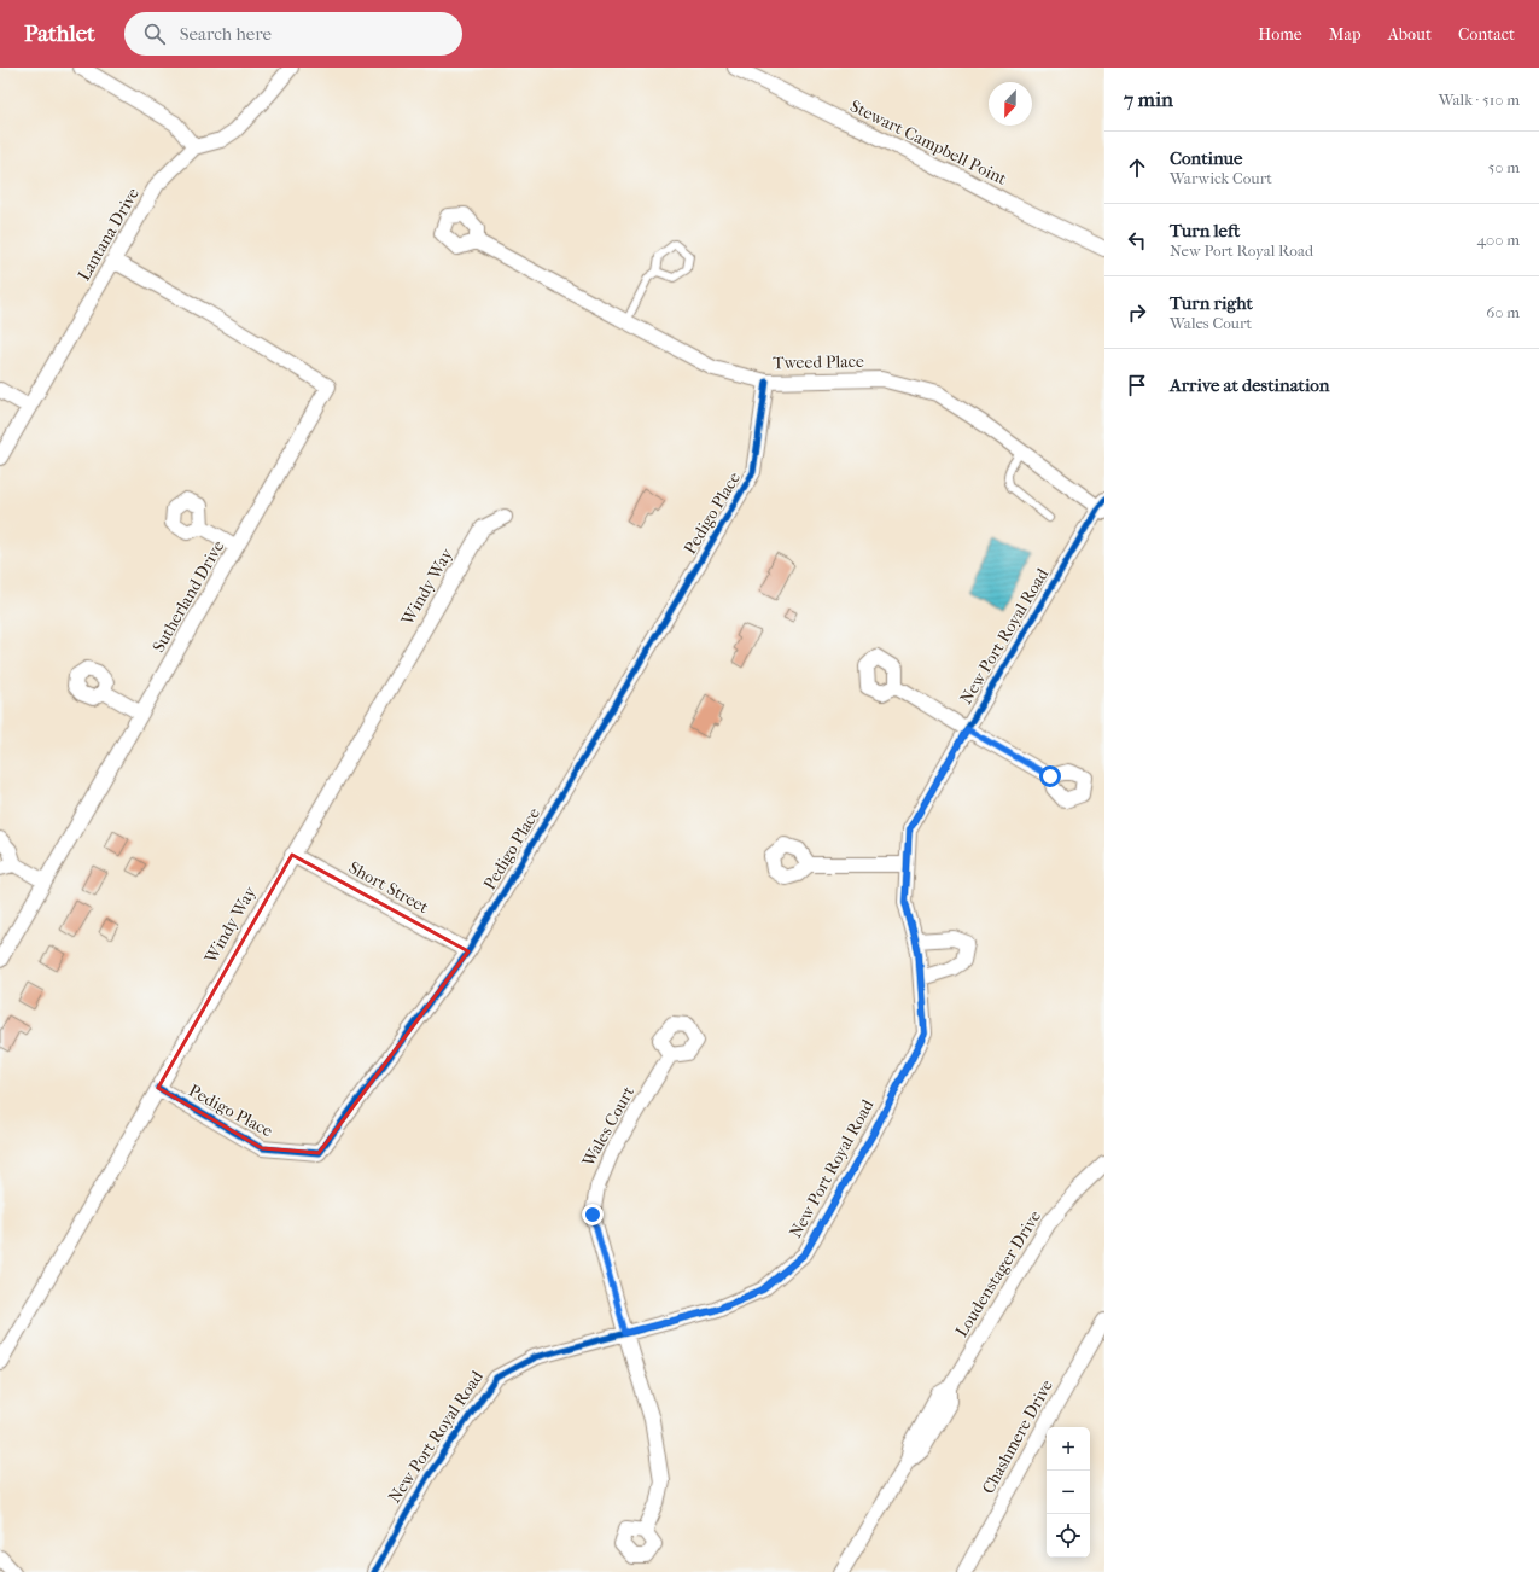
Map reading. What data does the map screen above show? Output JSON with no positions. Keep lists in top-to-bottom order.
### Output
{
  "streets": {
    "street": [
      "Stewart Campbell Point",
      "Lantana Drive",
      "Tweed Place",
      "Pedigo Place",
      "Windy Way",
      "Sutherland Drive",
      "New Port Royal Road",
      "Short Street",
      "Wales Court",
      "Loudenstager Drive",
      "Chashmere Drive"
    ]
  },
  "crossings": [
    ["Lantana Drive", "Sutherland Drive"],
    ["Tweed Place", "Pedigo Place"],
    ["Tweed Place", "New Port Royal Road"],
    ["Pedigo Place", "Windy Way"],
    ["Pedigo Place", "Short Street"],
    ["Windy Way", "Short Street"],
    ["New Port Royal Road", "Wales Court"]
  ],
  "north": "bottom",
  "page": {
    "header": "Pathlet",
    "search": "Search here",
    "nav": [
      "Home",
      "Map",
      "About",
      "Contact"
    ],
    "heading": ["7 min", "Walk · 510 m"],
    "list": [
      ["Continue", "Warwick Court", "50 m"],
      ["Turn left", "New Port Royal Road", "400 m"],
      ["Turn right", "Wales Court", "60 m"],
      "Arrive at destination"
    ],
    "map_buttons": ["+", "−"]
  }
}
